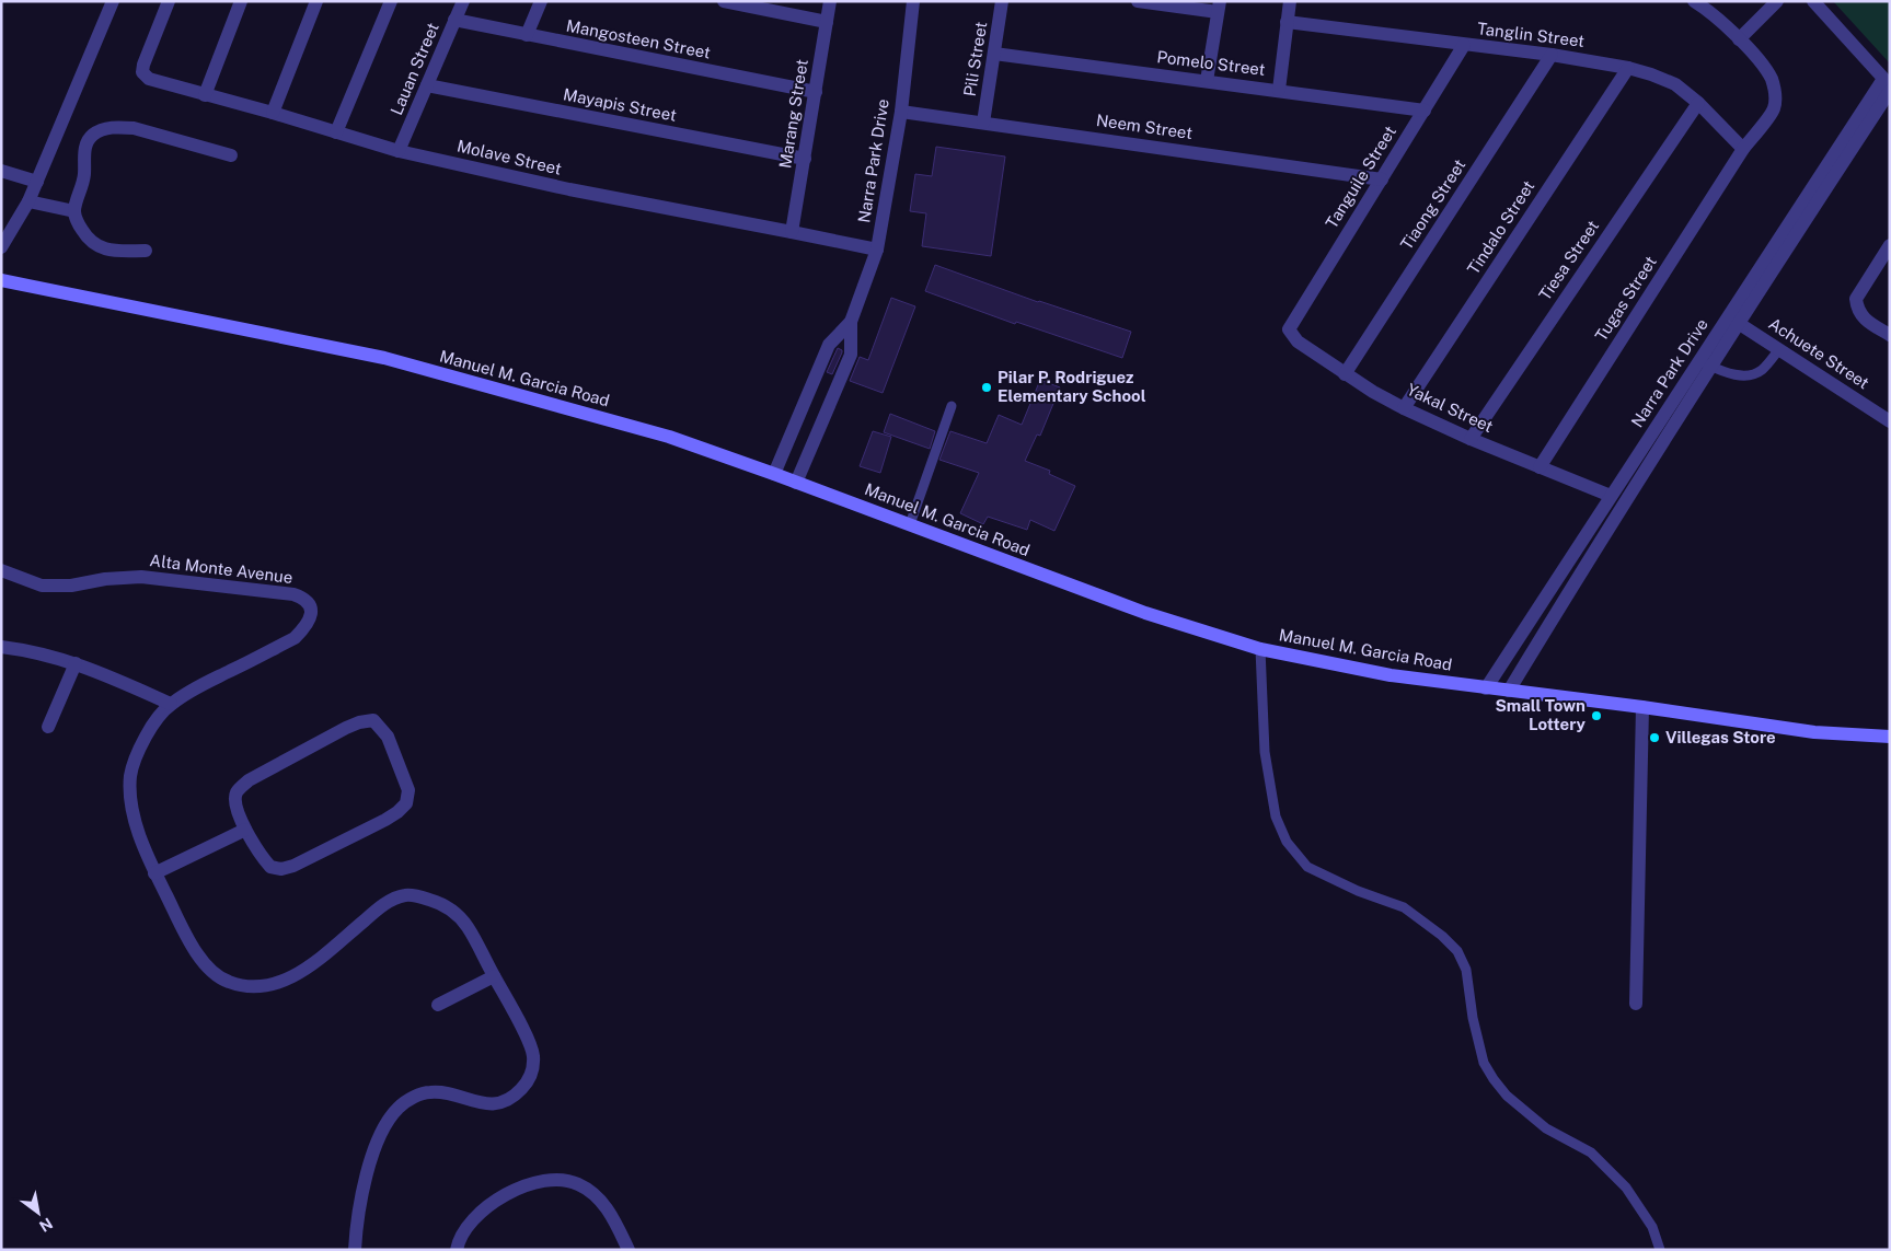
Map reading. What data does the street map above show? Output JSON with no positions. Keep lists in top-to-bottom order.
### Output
{
  "streets": {
    "main road": ["Manuel M. Garcia Road"],
    "street": [
      "Tanglin Street",
      "Mangosteen Street",
      "Pili Street",
      "Pomelo Street",
      "Lauan Street",
      "Mayapis Street",
      "Marang Street",
      "Neem Street",
      "Molave Street",
      "Narra Park Drive",
      "Tanguile Street",
      "Tiaong Street",
      "Tindalo Street",
      "Tiesa Street",
      "Tugas Street",
      "Achuete Street",
      "Yakal Street",
      "Alta Monte Avenue"
    ]
  },
  "crossings": [
    ["Tanglin Street", "Tanguile Street"],
    ["Tanglin Street", "Tiaong Street"],
    ["Tanglin Street", "Tindalo Street"],
    ["Tanglin Street", "Tiesa Street"],
    ["Tanglin Street", "Tugas Street"],
    ["Mangosteen Street", "Lauan Street"],
    ["Mangosteen Street", "Marang Street"],
    ["Pili Street", "Pomelo Street"],
    ["Pili Street", "Neem Street"],
    ["Pomelo Street", "Tanguile Street"],
    ["Lauan Street", "Mayapis Street"],
    ["Lauan Street", "Molave Street"],
    ["Mayapis Street", "Marang Street"],
    ["Marang Street", "Molave Street"],
    ["Neem Street", "Narra Park Drive"],
    ["Neem Street", "Tanguile Street"],
    ["Molave Street", "Narra Park Drive"],
    ["Narra Park Drive", "Achuete Street"],
    ["Narra Park Drive", "Manuel M. Garcia Road"],
    ["Narra Park Drive", "Yakal Street"],
    ["Tanguile Street", "Yakal Street"],
    ["Tiaong Street", "Yakal Street"],
    ["Tindalo Street", "Yakal Street"],
    ["Tiesa Street", "Yakal Street"],
    ["Tugas Street", "Yakal Street"]
  ],
  "places": ["Pilar P. Rodriguez Elementary School", "Small Town Lottery", "Villegas Store"],
  "north": "bottom right"
}
